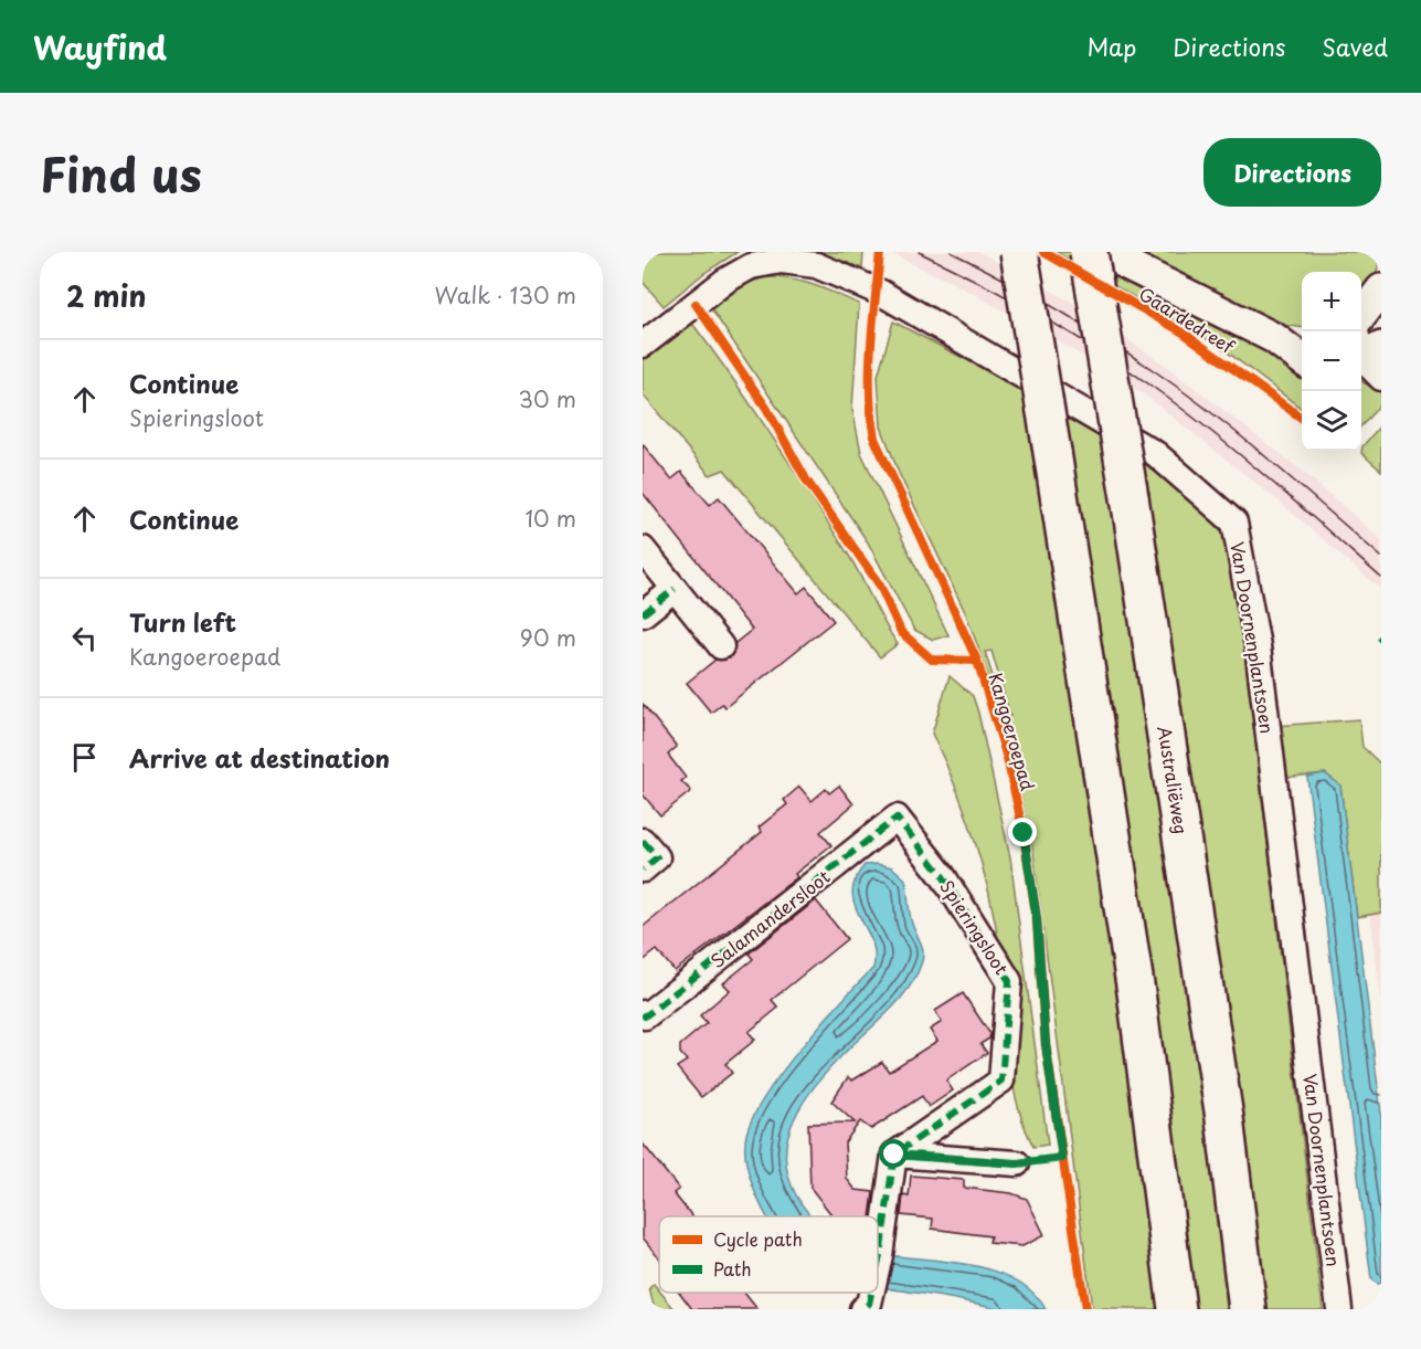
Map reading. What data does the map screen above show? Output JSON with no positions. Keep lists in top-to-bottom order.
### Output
{
  "streets": {
    "main road": ["Australiëweg"],
    "street": [
      "Gaardedreef",
      "Van Doornenplantsoen",
      "Salamandersloot",
      "Spieringsloot"
    ],
    "cycle path": ["Kangoeroepad"]
  },
  "crossings": [
    ["Salamandersloot", "Spieringsloot"]
  ],
  "legend": ["Cycle path", "Path"],
  "page": {
    "header": "Wayfind",
    "nav": ["Map", "Directions", "Saved"],
    "title": "Find us",
    "buttons": "Directions",
    "heading": ["2 min", "Walk · 130 m"],
    "map_buttons": ["+", "−"],
    "list": [
      ["Continue", "Spieringsloot", "30 m"],
      ["Continue", "10 m"],
      ["Turn left", "Kangoeroepad", "90 m"],
      "Arrive at destination"
    ]
  }
}
